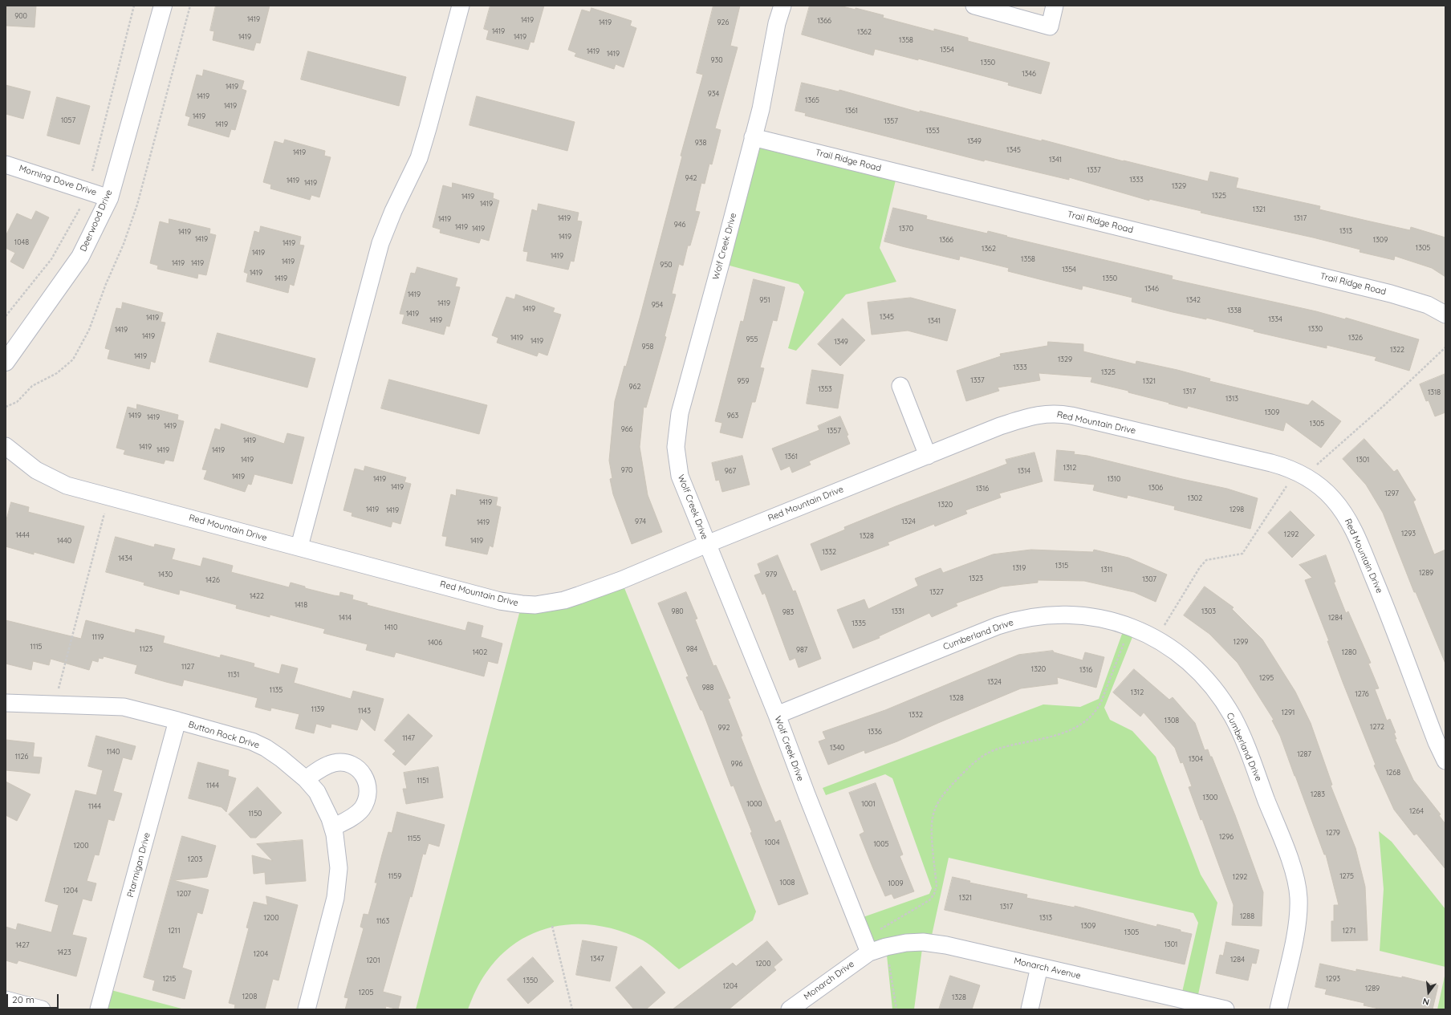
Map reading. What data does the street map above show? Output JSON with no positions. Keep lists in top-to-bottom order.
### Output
{
  "streets": {
    "street": [
      "Trail Ridge Road",
      "Morning Dove Drive",
      "Deerwood Drive",
      "Wolf Creek Drive",
      "Red Mountain Drive",
      "Cumberland Drive",
      "Button Rock Drive",
      "Ptarmigan Drive",
      "Monarch Avenue",
      "Monarch Drive"
    ]
  },
  "crossings": [
    ["Trail Ridge Road", "Wolf Creek Drive"],
    ["Morning Dove Drive", "Deerwood Drive"],
    ["Wolf Creek Drive", "Red Mountain Drive"],
    ["Wolf Creek Drive", "Cumberland Drive"],
    ["Wolf Creek Drive", "Monarch Avenue"],
    ["Wolf Creek Drive", "Monarch Drive"],
    ["Button Rock Drive", "Ptarmigan Drive"],
    ["Monarch Avenue", "Monarch Drive"]
  ],
  "house_numbers": [
    "900",
    "1419",
    "1419",
    "1366",
    "1419",
    "926",
    "1419",
    "1362",
    "1419",
    "1419",
    "1358",
    "1354",
    "1419",
    "1419",
    "930",
    "1350",
    "1346",
    "1419",
    "934",
    "1419",
    "1365",
    "1419",
    "1361",
    "1419",
    "1057",
    "1357",
    "1419",
    "1353",
    "1349",
    "938",
    "1345",
    "1419",
    "1341",
    "1337",
    "942",
    "1333",
    "1419",
    "1419",
    "1329",
    "1325",
    "1419",
    "1419",
    "1321",
    "1419",
    "1317",
    "1419",
    "946",
    "1419",
    "1419",
    "1370",
    "1313",
    "1419",
    "1419",
    "1419",
    "1366",
    "1309",
    "1048",
    "1419",
    "1305",
    "1362",
    "1419",
    "1419",
    "1358",
    "1419",
    "1419",
    "1419",
    "950",
    "1354",
    "1419",
    "1419",
    "1350",
    "1346",
    "1419",
    "951",
    "1342",
    "1419",
    "954",
    "1419",
    "1338",
    "1419",
    "1345",
    "1419",
    "1334",
    "1419",
    "1341",
    "1330",
    "1419",
    "1419",
    "1419",
    "1326",
    "955",
    "1419",
    "1349",
    "958",
    "1322",
    "1419",
    "1329",
    "1333",
    "1325",
    "1337",
    "959",
    "1321",
    "962",
    "1353",
    "1317",
    "1318",
    "1313",
    "1309",
    "1419",
    "963",
    "1419",
    "1305",
    "1419",
    "966",
    "1357",
    "1419",
    "1419",
    "1419",
    "1419",
    "1361",
    "1419",
    "1301",
    "1312",
    "970",
    "967",
    "1314",
    "1419",
    "1419",
    "1310",
    "1419",
    "1306",
    "1316",
    "1297",
    "1302",
    "1419",
    "1320",
    "1419",
    "1298",
    "1419",
    "974",
    "1324",
    "1419",
    "1293",
    "1292",
    "1444",
    "1328",
    "1440",
    "1419",
    "1332",
    "1434",
    "1315",
    "1319",
    "1311",
    "1289",
    "1430",
    "979",
    "1323",
    "1307",
    "1426",
    "1327",
    "1422",
    "1418",
    "980",
    "1331",
    "1303",
    "983",
    "1414",
    "1284",
    "1335",
    "1410",
    "1119",
    "1299",
    "1406",
    "1115",
    "1123",
    "984",
    "987",
    "1402",
    "1280",
    "1127",
    "1320",
    "1316",
    "1131",
    "1295",
    "1324",
    "988",
    "1135",
    "1312",
    "1276",
    "1328",
    "1139",
    "1143",
    "1291",
    "1332",
    "1308",
    "1272",
    "992",
    "1336",
    "1147",
    "1340",
    "1140",
    "1287",
    "1126",
    "1304",
    "996",
    "1268",
    "1151",
    "1144",
    "1283",
    "1300",
    "1000",
    "1001",
    "1144",
    "1264",
    "1150",
    "1279",
    "1296",
    "1155",
    "1004",
    "1005",
    "1200",
    "1203",
    "1159",
    "1275",
    "1292",
    "1008",
    "1009",
    "1204",
    "1207",
    "1321",
    "1317",
    "1288",
    "1200",
    "1313",
    "1163",
    "1309",
    "1211",
    "1271",
    "1305",
    "1301",
    "1427",
    "1423",
    "1204",
    "1347",
    "1284",
    "1201",
    "1200",
    "1215",
    "1293",
    "1350",
    "1204",
    "1289",
    "1205",
    "1208",
    "1328"
  ],
  "scale_bar": "20 m",
  "north": "bottom"
}
